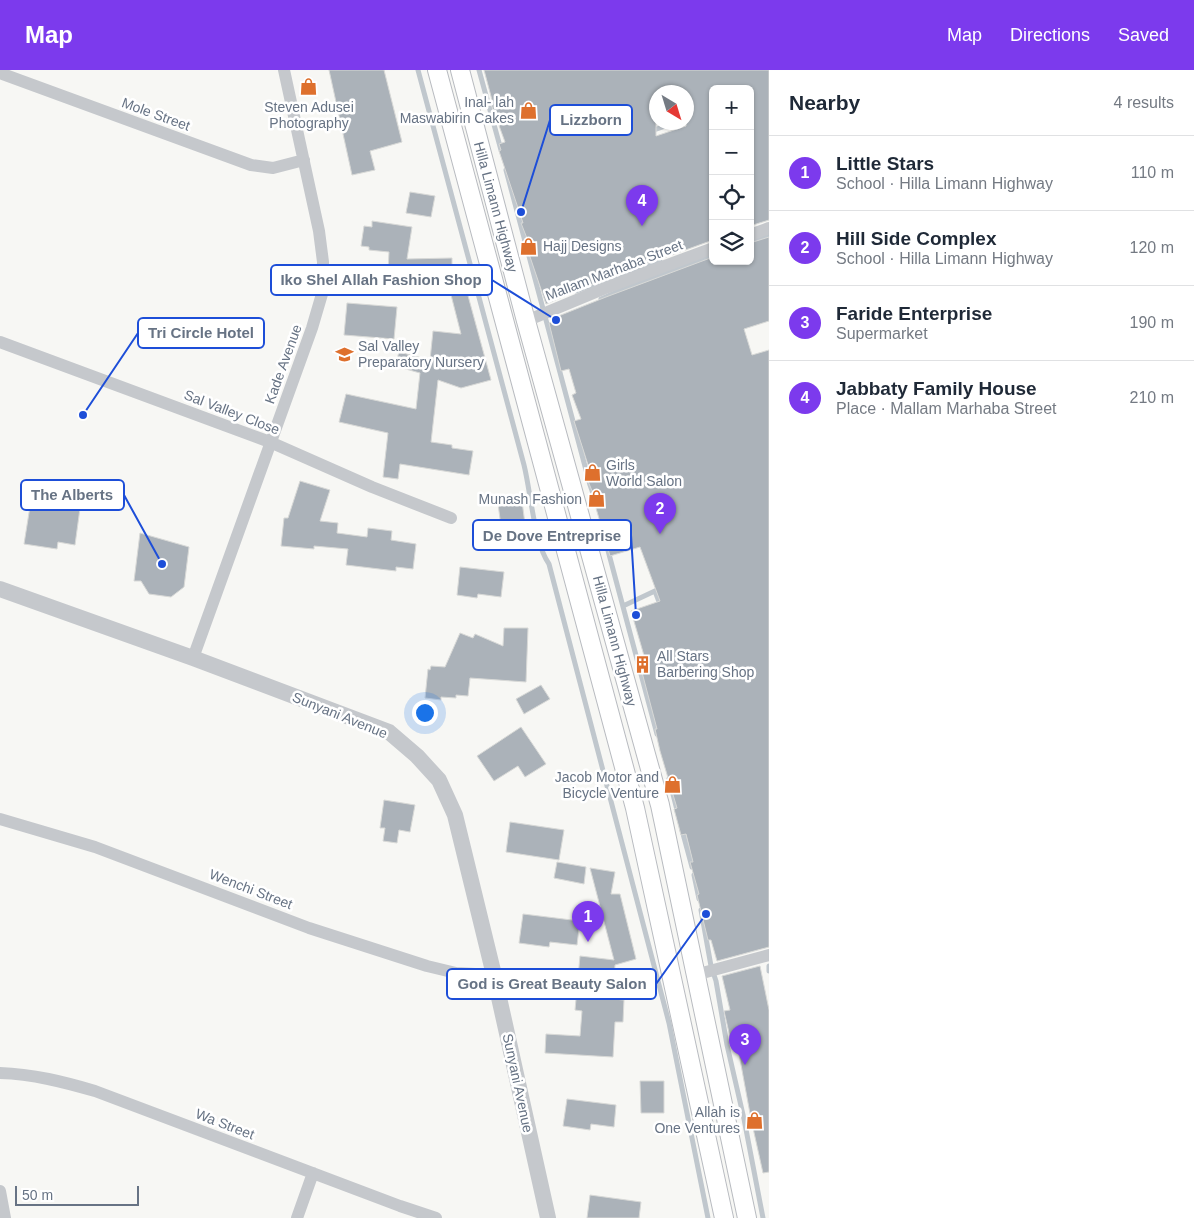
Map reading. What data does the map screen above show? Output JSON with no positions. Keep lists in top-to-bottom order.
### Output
{
  "streets": {
    "main road": ["Hilla Limann Highway"],
    "street": [
      "Mole Street",
      "Mallam Marhaba Street",
      "Kade Avenue",
      "Sal Valley Close",
      "Sunyani Avenue",
      "Wenchi Street",
      "Wa Street"
    ]
  },
  "crossings": [
    ["Mole Street", "Kade Avenue"],
    ["Hilla Limann Highway", "Mallam Marhaba Street"],
    ["Kade Avenue", "Sal Valley Close"],
    ["Kade Avenue", "Sunyani Avenue"],
    ["Sunyani Avenue", "Wenchi Street"]
  ],
  "places": {
    "shop": [
      "Steven Adusei Photography",
      "Inal- lah Maswabirin Cakes",
      "Hajj Designs",
      "Girls World Salon",
      "Munash Fashion",
      "Jacob Motor and Bicycle Venture",
      "Allah is One Ventures"
    ],
    "other": [
      "Lizzborn",
      "Iko Shel Allah Fashion Shop",
      "Tri Circle Hotel",
      "The Alberts",
      "De Dove Entreprise",
      "God is Great Beauty Salon"
    ],
    "school or university": ["Sal Valley Preparatory Nursery"],
    "building": ["All Stars Barbering Shop"]
  },
  "scale_bar": "50 m",
  "north": "bottom right",
  "page": {
    "header": "Map",
    "nav": ["Map", "Directions", "Saved"],
    "heading": ["Nearby", "4 results"],
    "map_buttons": ["+", "−"],
    "list": [
      {
        "mark": "1",
        "name": "Little Stars",
        "note": "School · Hilla Limann Highway",
        "value": "110 m"
      },
      {
        "mark": "2",
        "name": "Hill Side Complex",
        "note": "School · Hilla Limann Highway",
        "value": "120 m"
      },
      {
        "mark": "3",
        "name": "Faride Enterprise",
        "note": "Supermarket",
        "value": "190 m"
      },
      {
        "mark": "4",
        "name": "Jabbaty Family House",
        "note": "Place · Mallam Marhaba Street",
        "value": "210 m"
      }
    ],
    "pins": [
      "4",
      "2",
      "1",
      "3"
    ],
    "scale": "50 m"
  }
}
